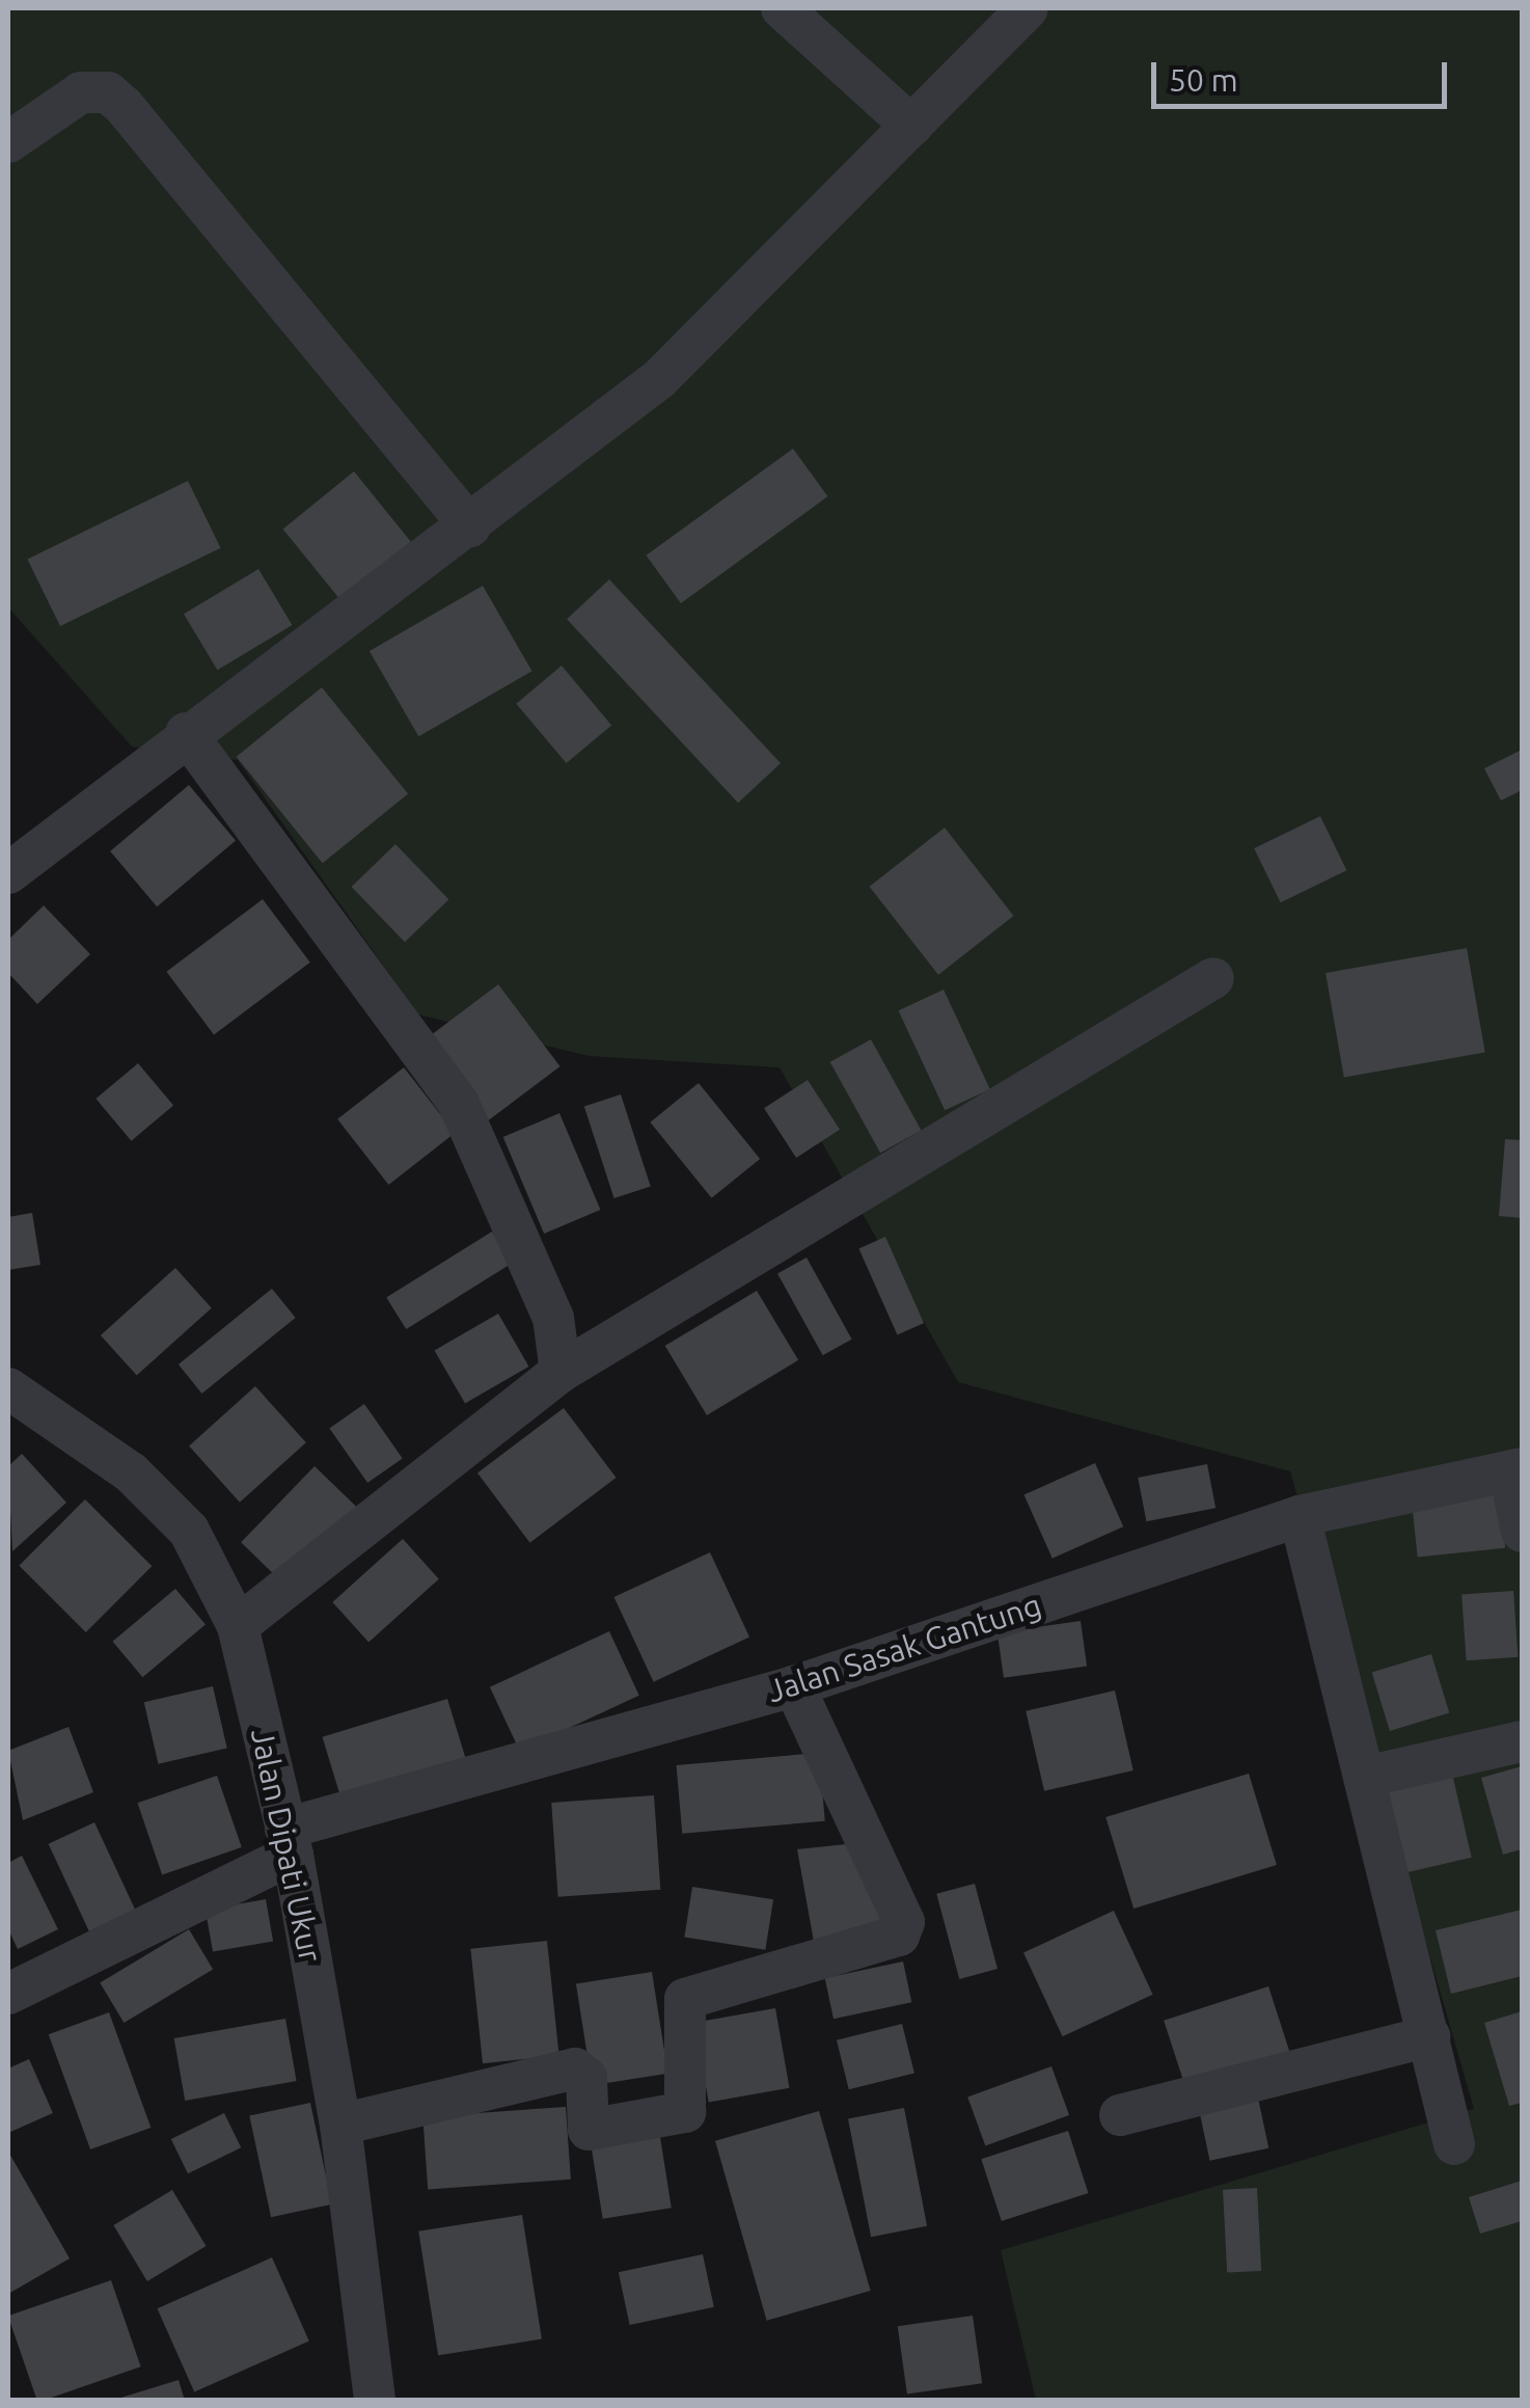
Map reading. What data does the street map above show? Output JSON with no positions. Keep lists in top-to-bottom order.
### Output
{
  "streets": {
    "street": ["Jalan Sasak Gantung", "Jalan Dipati Ukur"]
  },
  "crossings": [
    ["Jalan Sasak Gantung", "Jalan Dipati Ukur"]
  ],
  "scale_bar": "50 m"
}
